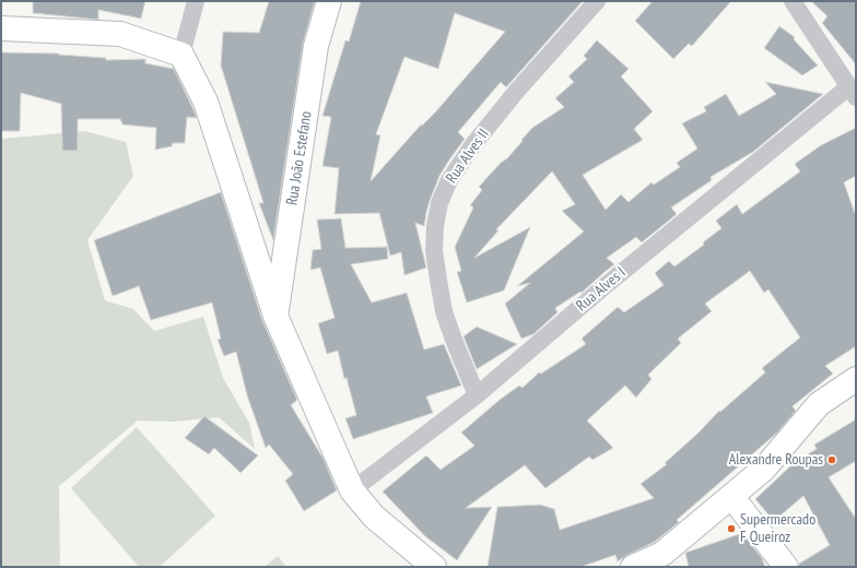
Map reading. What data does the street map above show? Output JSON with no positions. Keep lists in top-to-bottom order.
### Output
{
  "streets": {
    "street": ["Rua Alves II", "Rua João Estefano", "Rua Alves I"]
  },
  "crossings": [
    ["Rua Alves II", "Rua Alves I"]
  ],
  "places": ["Alexandre Roupas", "Supermercado F Queiroz"]
}
